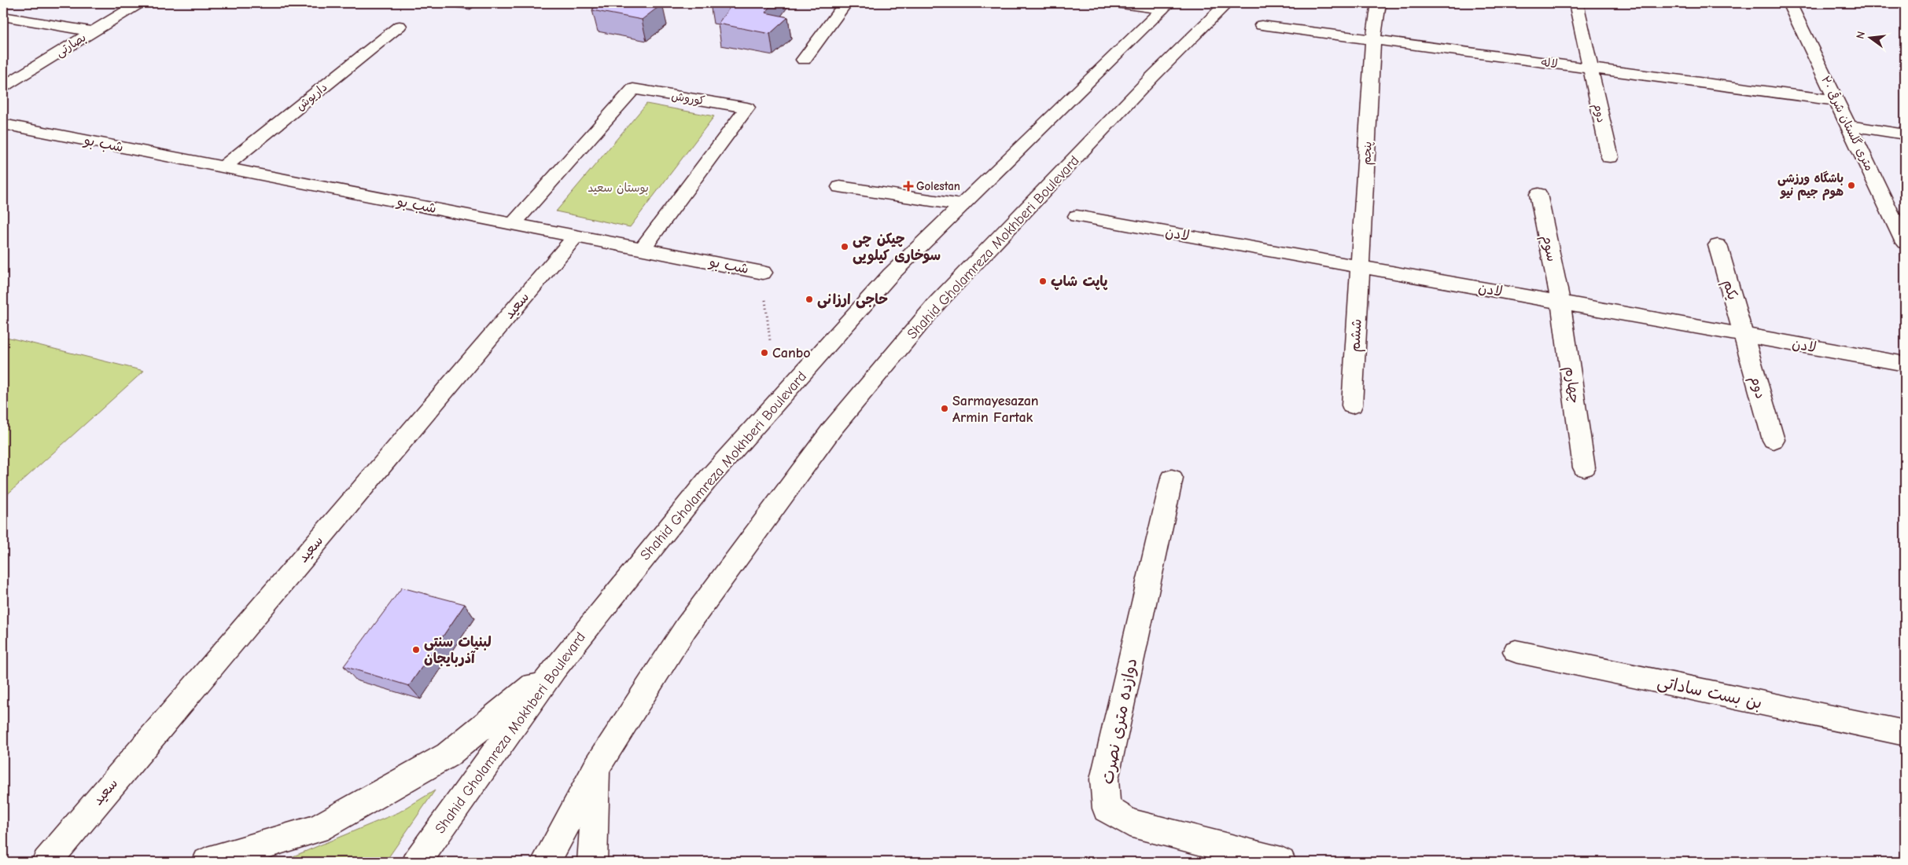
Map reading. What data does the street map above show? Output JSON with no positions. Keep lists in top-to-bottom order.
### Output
{
  "streets": {
    "street": [
      "بصارتی",
      "لاله",
      "داریوش",
      "کوروش",
      "دوم",
      "۲۰ متری گلستان شرقی",
      "شب بو",
      "پنجم",
      "لادن",
      "Shahid Gholamreza Mokhberi Boulevard",
      "سوم",
      "یکم",
      "سعید",
      "ششم",
      "چهارم",
      "بن بست ساداتی",
      "دوازده متری نصرت"
    ]
  },
  "crossings": [
    ["لاله", "دوم"],
    ["لاله", "۲۰ متری گلستان شرقی"],
    ["لاله", "پنجم"],
    ["داریوش", "شب بو"],
    ["کوروش", "شب بو"],
    ["دوم", "لادن"],
    ["دوم", "یکم"],
    ["شب بو", "سعید"],
    ["پنجم", "لادن"],
    ["پنجم", "ششم"],
    ["لادن", "سوم"],
    ["لادن", "یکم"],
    ["لادن", "ششم"],
    ["لادن", "چهارم"],
    ["سوم", "چهارم"]
  ],
  "parks": ["بوستان سعید"],
  "places": {
    "other": [
      "باشگاه ورزشی هوم جیم نیو",
      "چیکن چی سوخاری کیلویی",
      "پاپت شاپ",
      "حاجی ارزانی",
      "Canbo",
      "Sarmayesazan Armin Fartak",
      "لبنیات سنتی آذربایجان"
    ],
    "health": ["Golestan"]
  },
  "north": "left"
}
